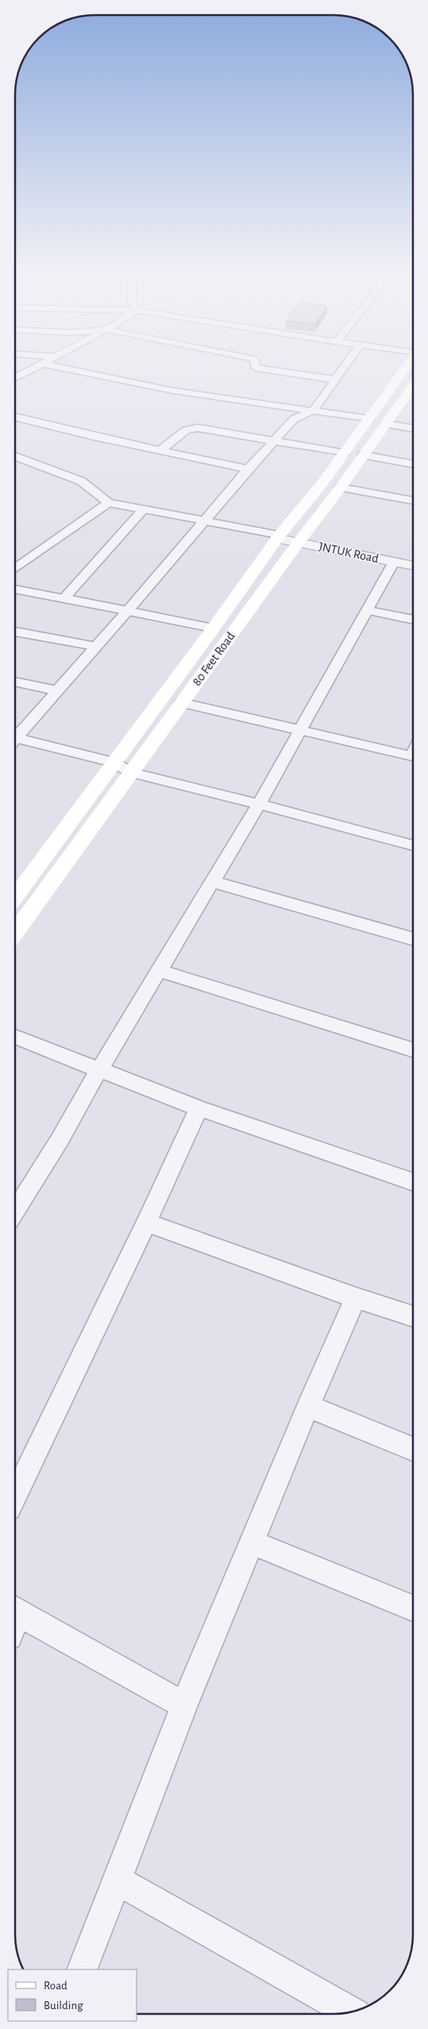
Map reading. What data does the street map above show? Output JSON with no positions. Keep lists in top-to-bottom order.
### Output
{
  "streets": {
    "main road": ["80 Feet Road"],
    "street": ["JNTUK Road"]
  },
  "crossings": [
    ["JNTUK Road", "80 Feet Road"]
  ],
  "legend": ["Road", "Building"]
}
